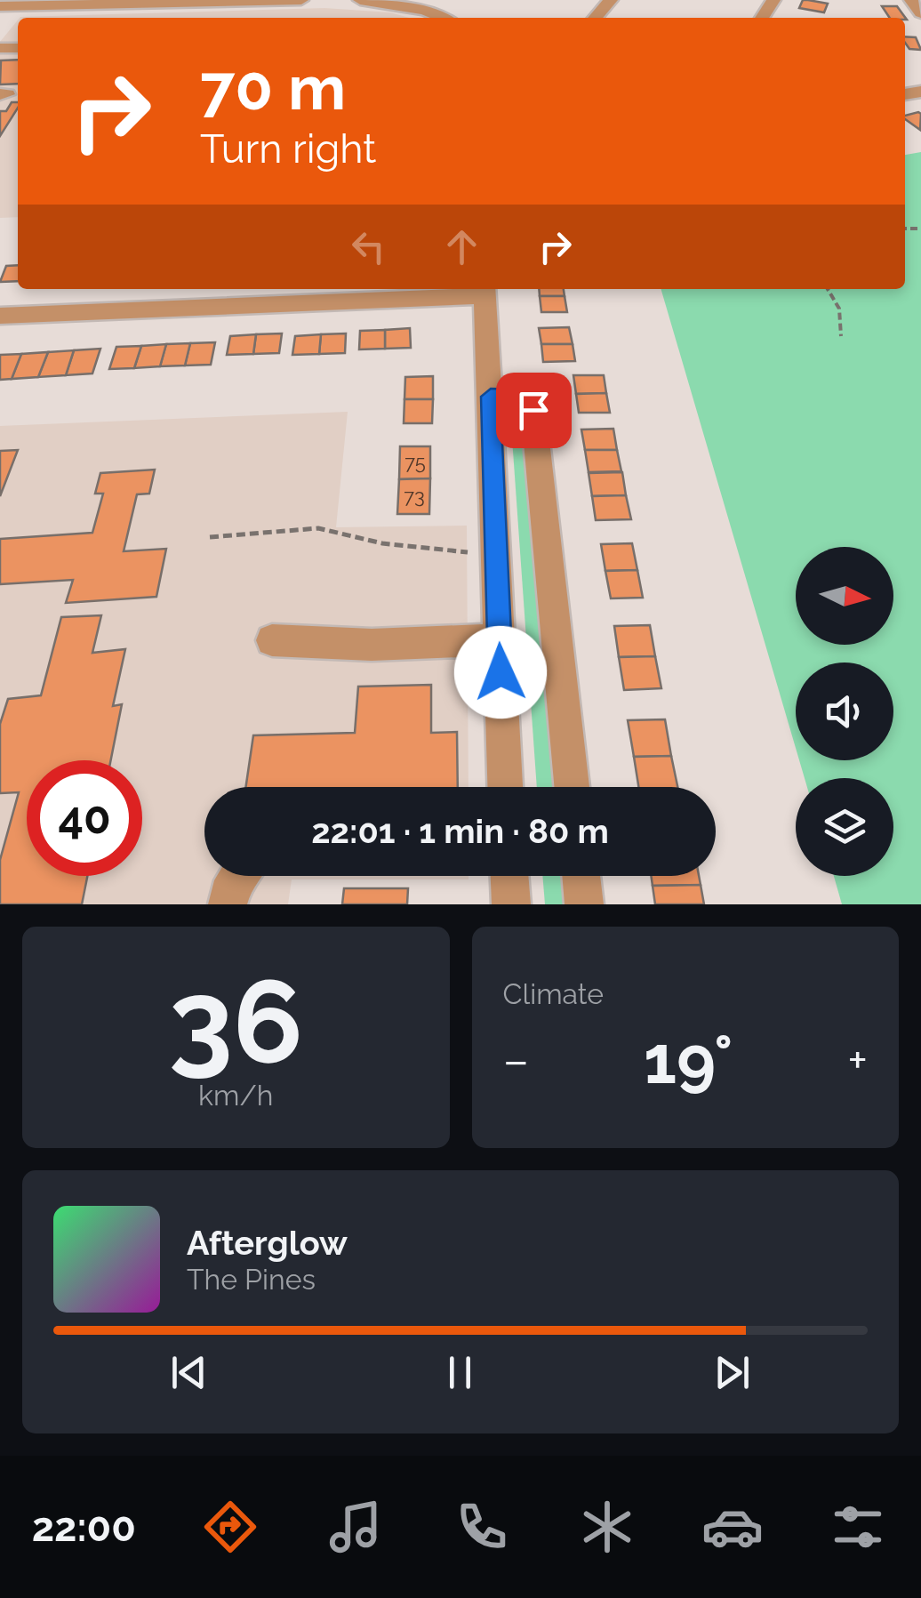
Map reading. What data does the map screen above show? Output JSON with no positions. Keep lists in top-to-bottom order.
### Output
{
  "house_numbers": ["75", "73"],
  "north": "right",
  "page": {
    "turn": ["70 m", "Turn right"],
    "limit": "40",
    "trip": "22:01 · 1 min · 80 m",
    "tile": [
      ["36", "km/h"],
      "Climate"
    ],
    "heat": ["−", "19°", "+"],
    "song": ["Afterglow", "The Pines"],
    "tabs": "22:00"
  }
}
